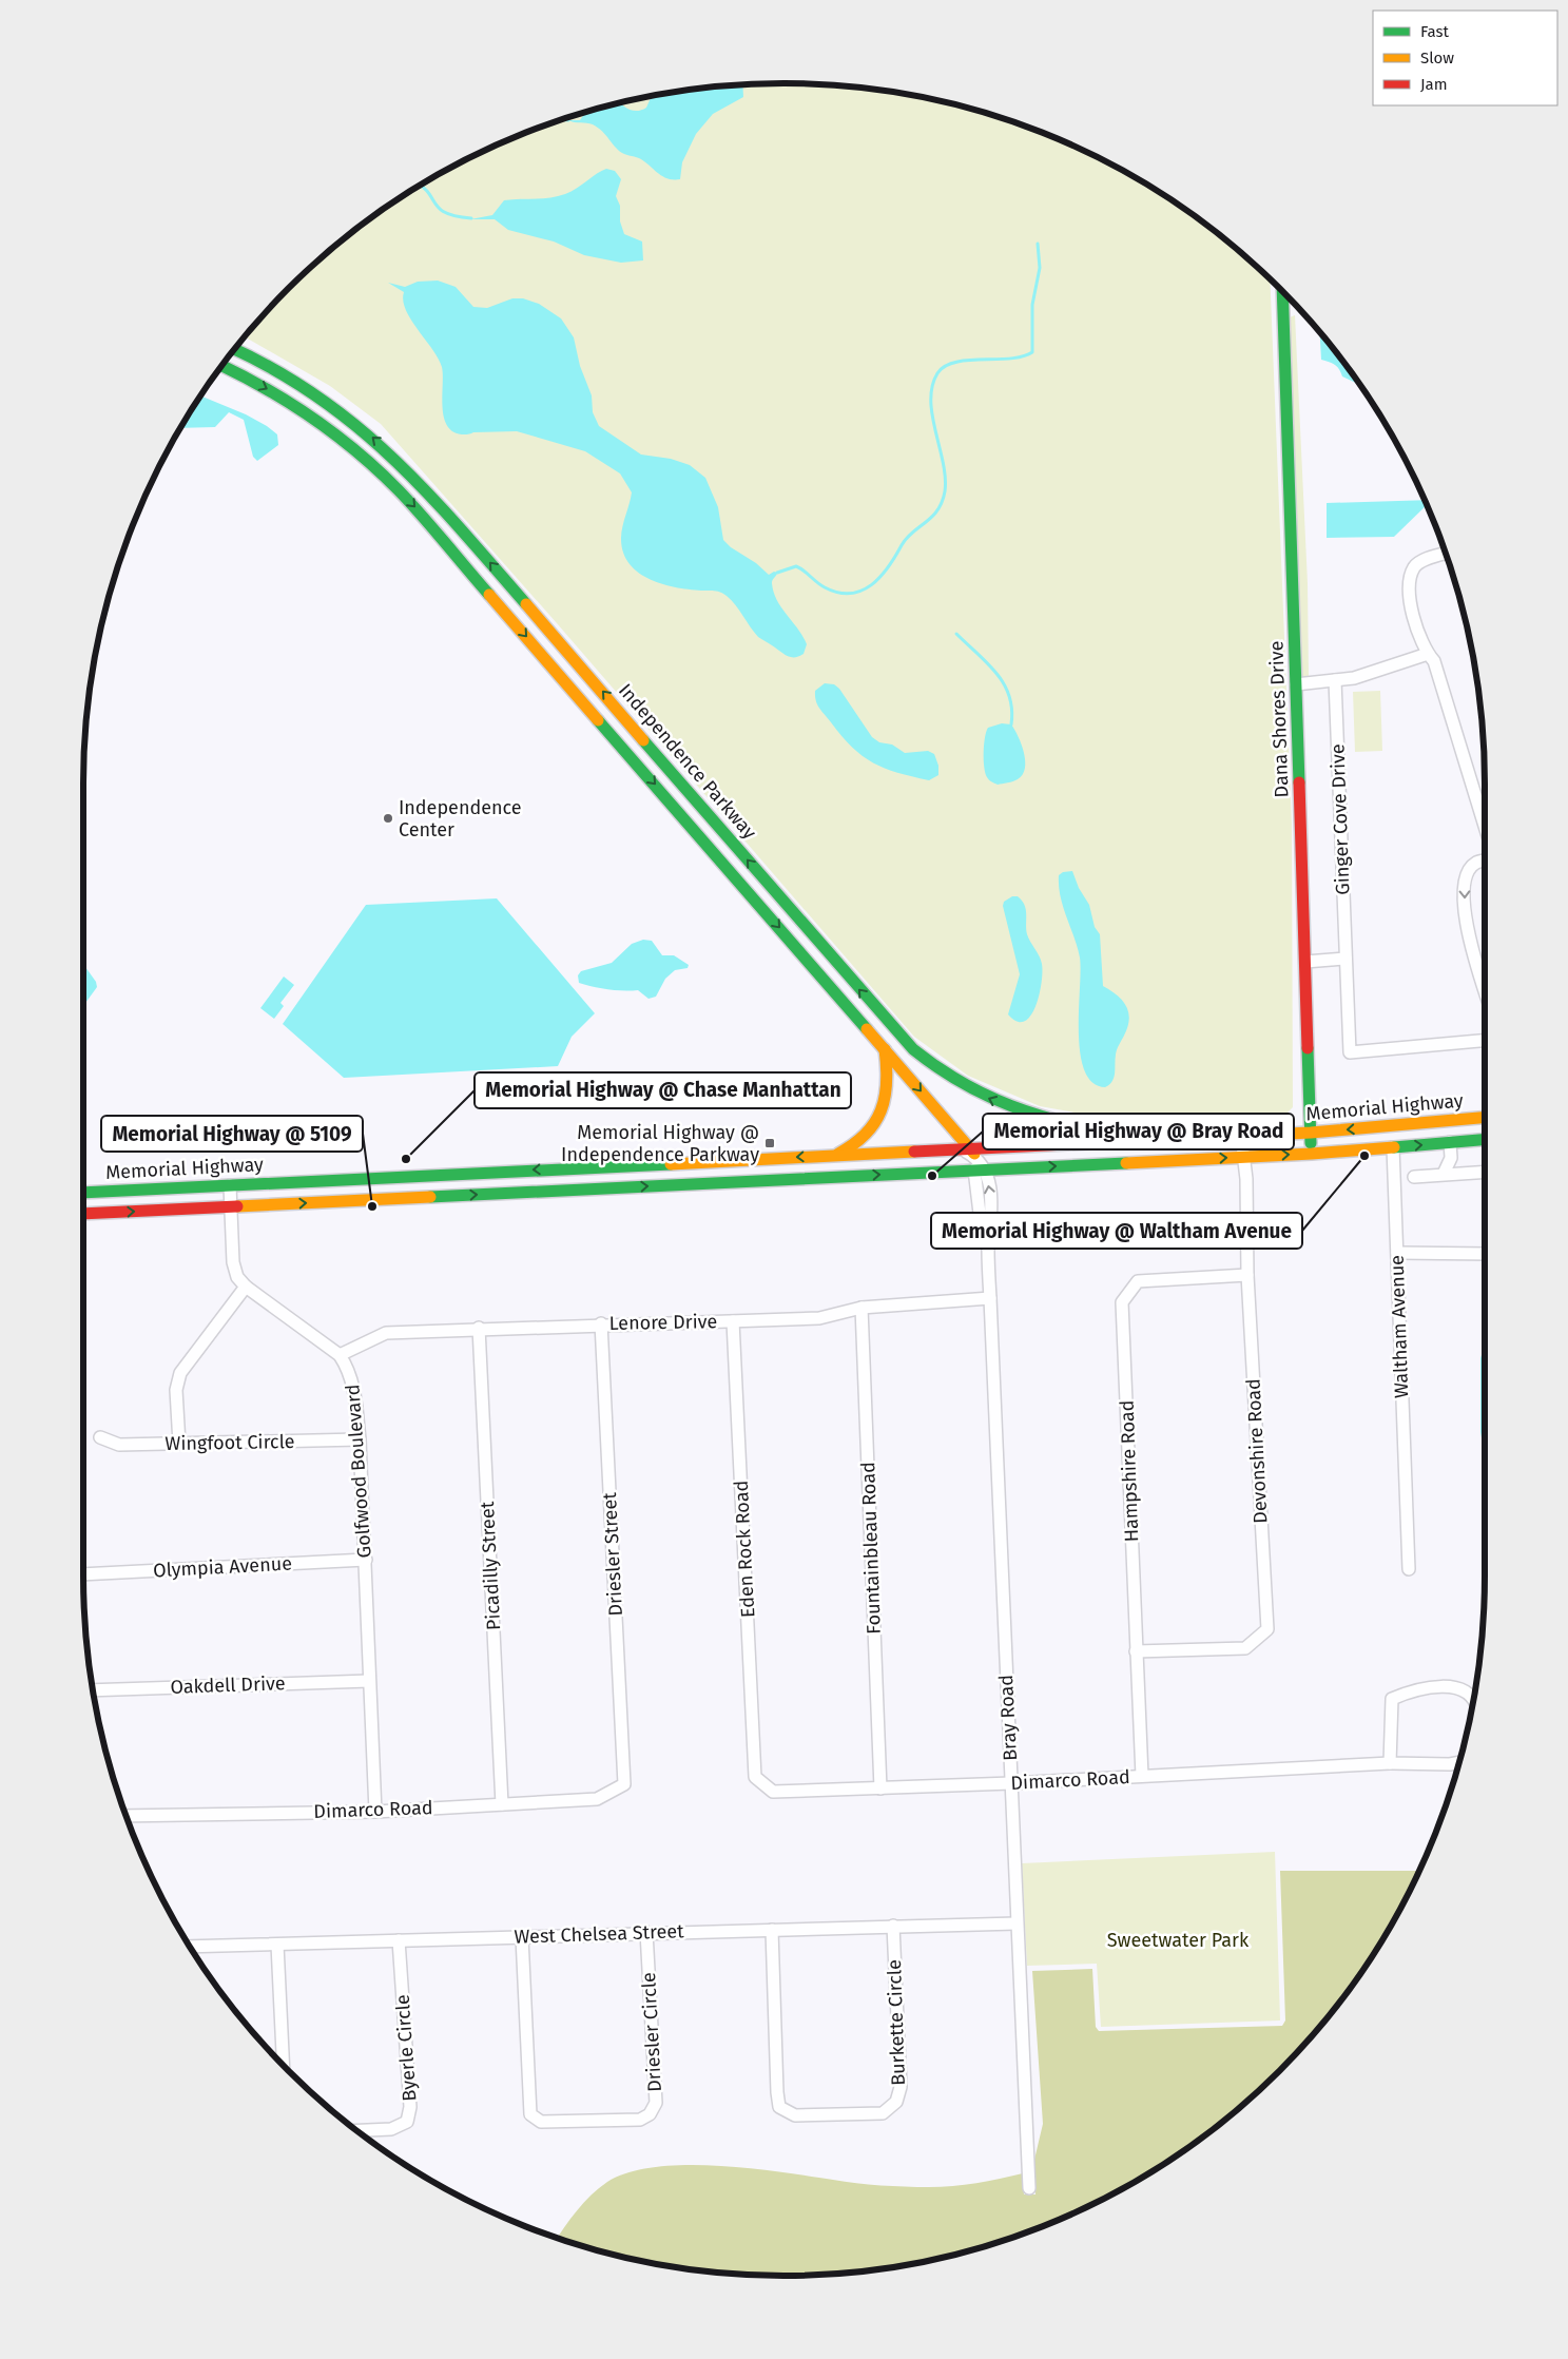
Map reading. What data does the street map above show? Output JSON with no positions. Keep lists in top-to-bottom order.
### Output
{
  "streets": {
    "main road": ["Dana Shores Drive", "Independence Parkway", "Memorial Highway"],
    "street": [
      "Ginger Cove Drive",
      "Lenore Drive",
      "Waltham Avenue",
      "Wingfoot Circle",
      "Devonshire Road",
      "Golfwood Boulevard",
      "Hampshire Road",
      "Fountainbleau Road",
      "Eden Rock Road",
      "Driesler Street",
      "Picadilly Street",
      "Olympia Avenue",
      "Oakdell Drive",
      "Bray Road",
      "Dimarco Road",
      "West Chelsea Street",
      "Burkette Circle",
      "Driesler Circle",
      "Byerle Circle"
    ]
  },
  "crossings": [
    ["Dana Shores Drive", "Memorial Highway"],
    ["Independence Parkway", "Memorial Highway"],
    ["Memorial Highway", "Devonshire Road"],
    ["Memorial Highway", "Golfwood Boulevard"],
    ["Lenore Drive", "Golfwood Boulevard"],
    ["Lenore Drive", "Fountainbleau Road"],
    ["Lenore Drive", "Eden Rock Road"],
    ["Lenore Drive", "Driesler Street"],
    ["Lenore Drive", "Picadilly Street"],
    ["Lenore Drive", "Bray Road"],
    ["Wingfoot Circle", "Golfwood Boulevard"],
    ["Devonshire Road", "Hampshire Road"],
    ["Golfwood Boulevard", "Olympia Avenue"],
    ["Golfwood Boulevard", "Oakdell Drive"],
    ["Golfwood Boulevard", "Dimarco Road"],
    ["Hampshire Road", "Dimarco Road"],
    ["Fountainbleau Road", "Dimarco Road"],
    ["Eden Rock Road", "Dimarco Road"],
    ["Driesler Street", "Dimarco Road"],
    ["Picadilly Street", "Dimarco Road"],
    ["Bray Road", "Dimarco Road"],
    ["Bray Road", "West Chelsea Street"],
    ["West Chelsea Street", "Burkette Circle"],
    ["West Chelsea Street", "Driesler Circle"],
    ["West Chelsea Street", "Byerle Circle"]
  ],
  "parks": ["Sweetwater Park"],
  "places": {
    "other": [
      "Independence Center",
      "Memorial Highway @ Waltham Avenue",
      "Memorial Highway @ Chase Manhattan",
      "Memorial Highway @ Bray Road",
      "Memorial Highway @ 5109"
    ],
    "transit": ["Memorial Highway @ Independence Parkway"]
  },
  "legend": ["Fast", "Slow", "Jam"]
}
